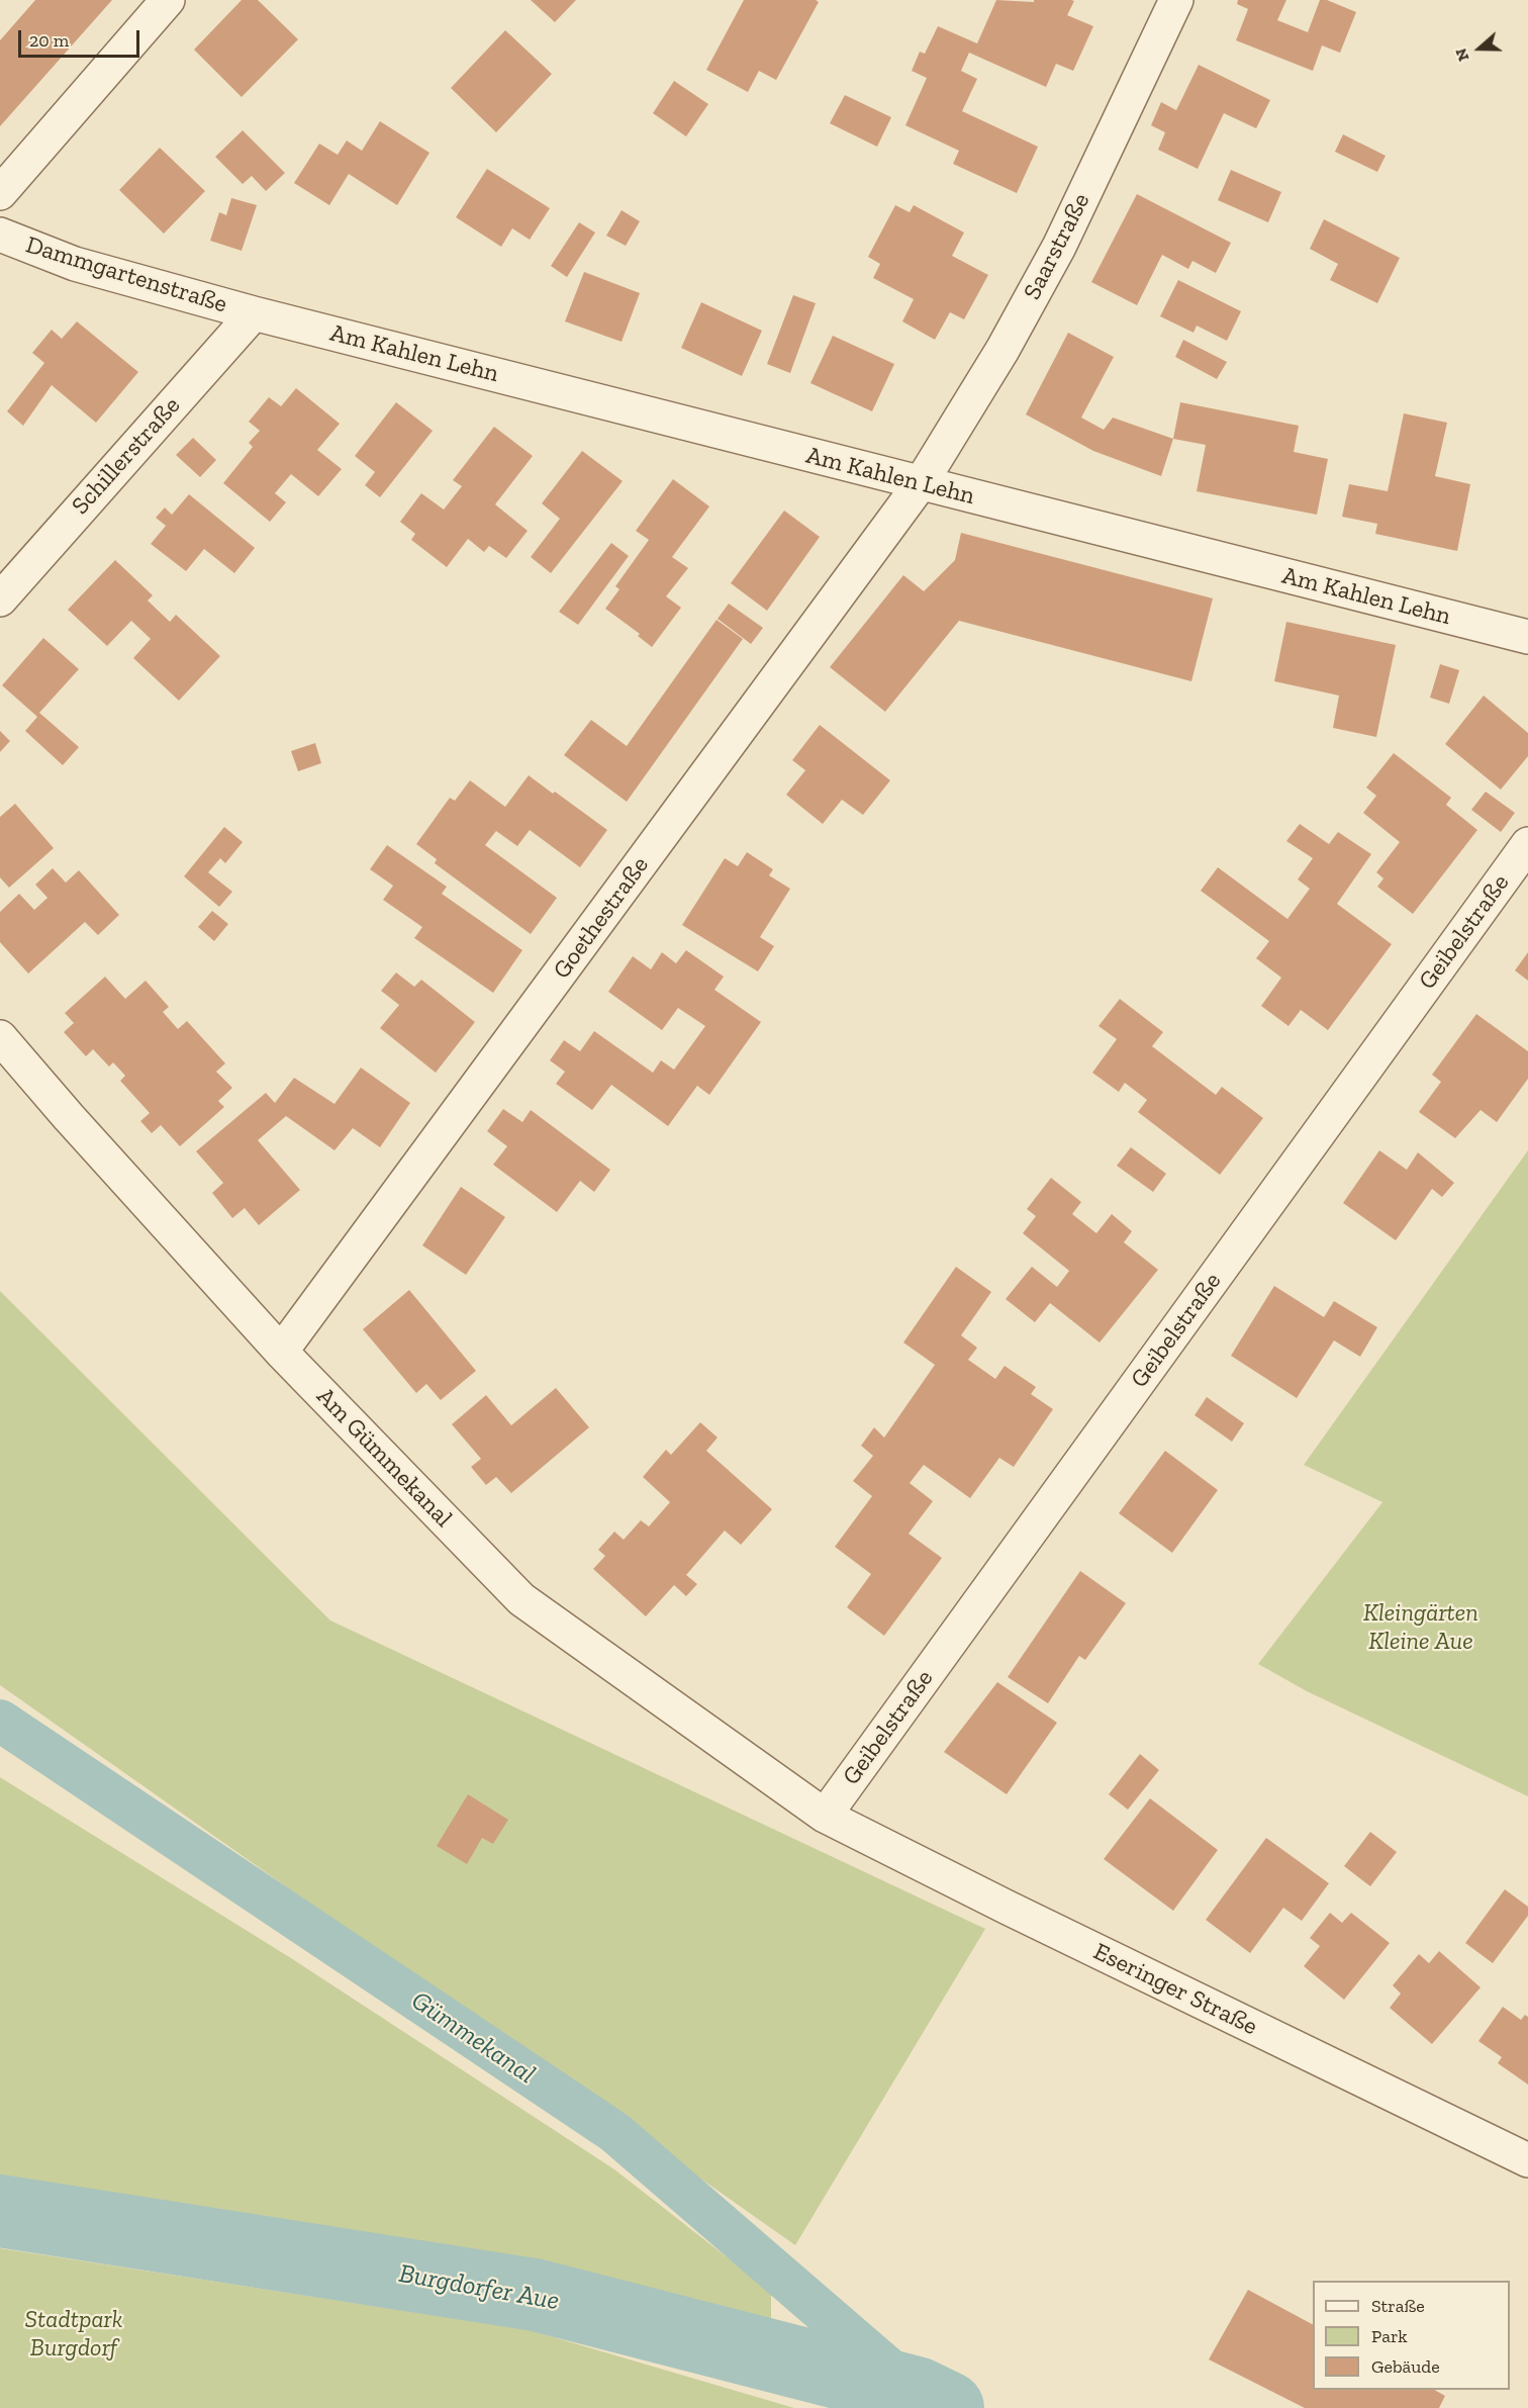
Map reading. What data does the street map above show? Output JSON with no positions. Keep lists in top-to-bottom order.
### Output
{
  "streets": {
    "street": [
      "Saarstraße",
      "Dammgartenstraße",
      "Am Kahlen Lehn",
      "Schillerstraße",
      "Goethestraße",
      "Geibelstraße",
      "Am Gümmekanal",
      "Eseringer Straße"
    ]
  },
  "crossings": [
    ["Saarstraße", "Am Kahlen Lehn"],
    ["Saarstraße", "Goethestraße"],
    ["Dammgartenstraße", "Am Kahlen Lehn"],
    ["Dammgartenstraße", "Schillerstraße"],
    ["Am Kahlen Lehn", "Schillerstraße"],
    ["Am Kahlen Lehn", "Goethestraße"],
    ["Goethestraße", "Am Gümmekanal"],
    ["Geibelstraße", "Am Gümmekanal"],
    ["Geibelstraße", "Eseringer Straße"],
    ["Am Gümmekanal", "Eseringer Straße"]
  ],
  "water": ["Gümmekanal", "Burgdorfer Aue"],
  "parks": ["Kleingärten Kleine Aue", "Stadtpark Burgdorf"],
  "legend": ["Straße", "Park", "Gebäude"],
  "scale_bar": "20 m",
  "north": "left"
}
